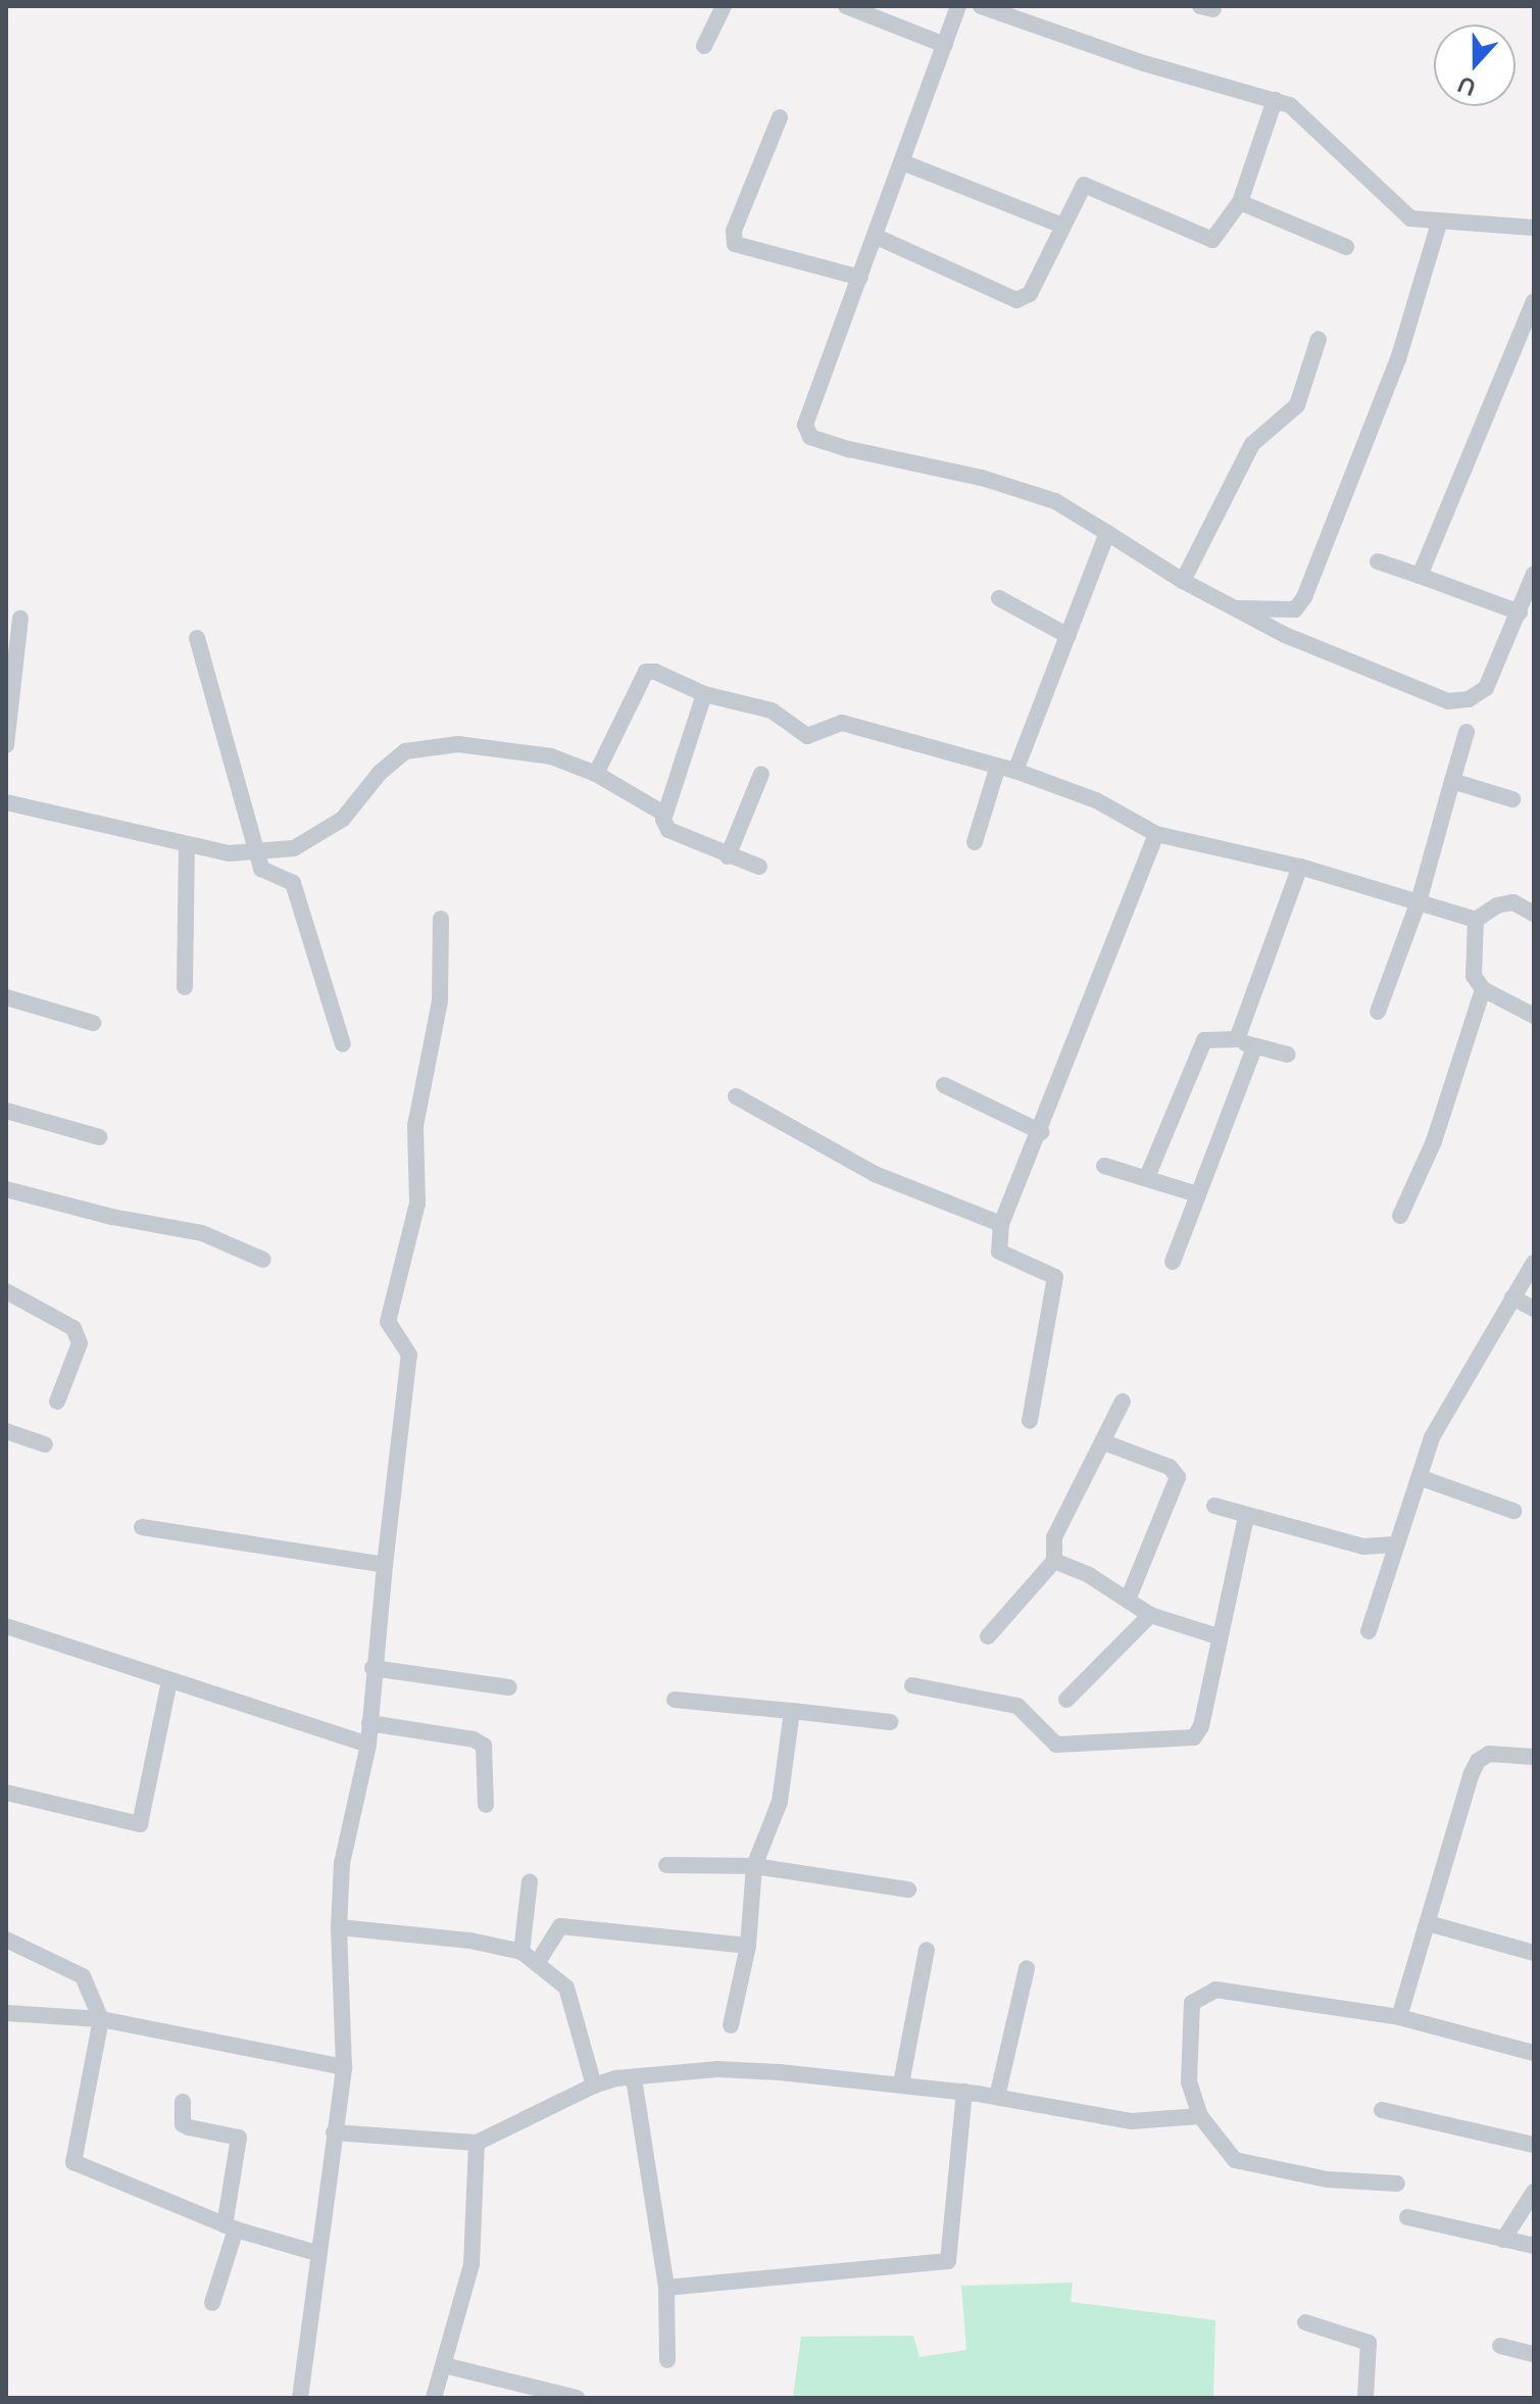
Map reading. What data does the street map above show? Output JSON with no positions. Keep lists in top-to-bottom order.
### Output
{
  "north": "bottom"
}
